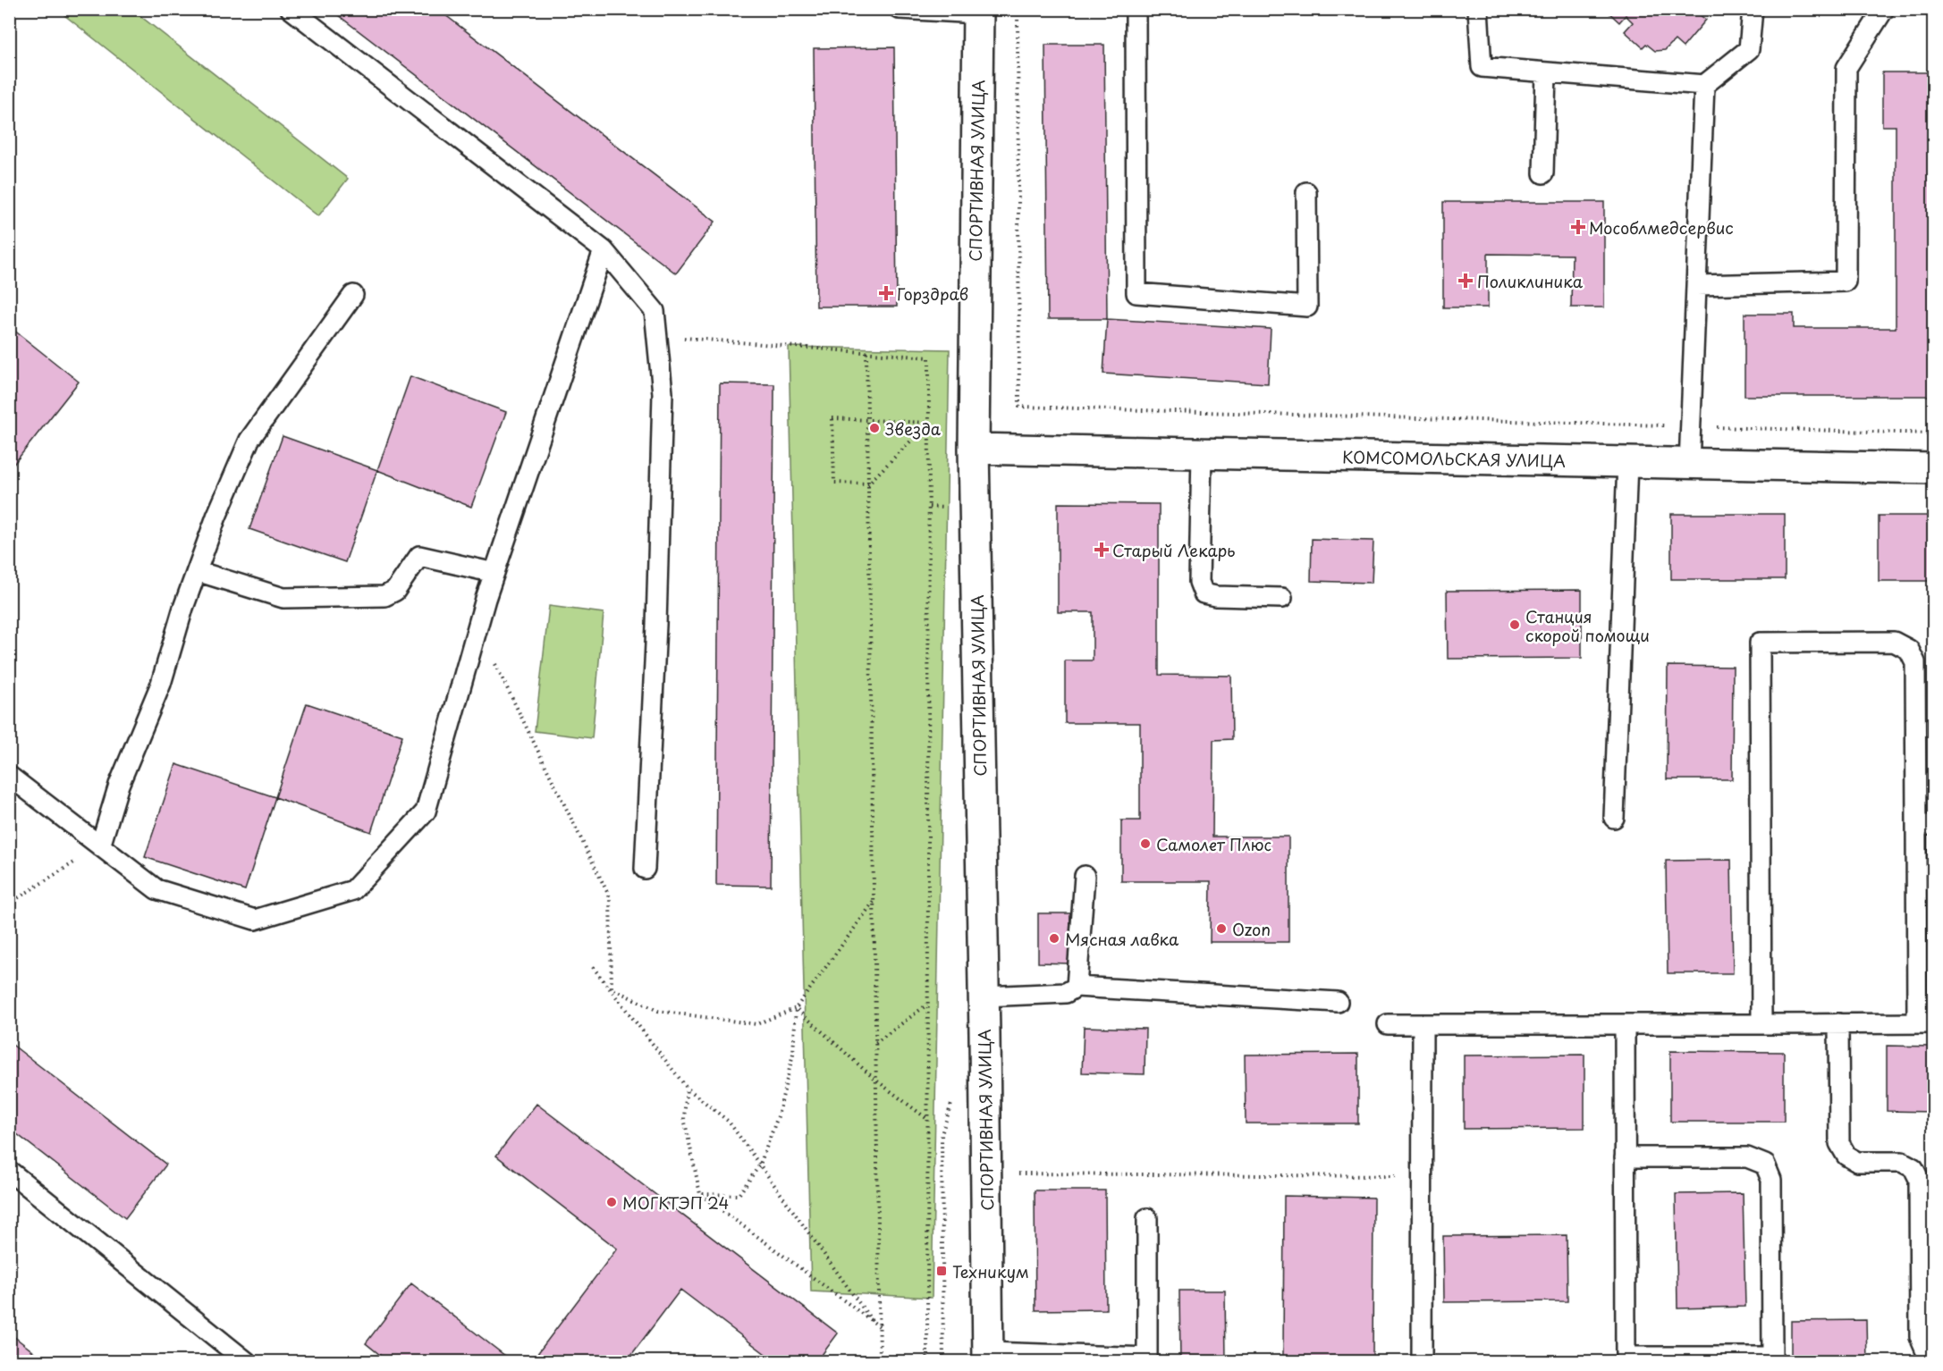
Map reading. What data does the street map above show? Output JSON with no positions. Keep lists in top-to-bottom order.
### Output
{
  "streets": {
    "street": ["СПОРТИВНАЯ УЛИЦА", "КОМСОМОЛЬСКАЯ УЛИЦА"]
  },
  "crossings": [
    ["СПОРТИВНАЯ УЛИЦА", "КОМСОМОЛЬСКАЯ УЛИЦА"]
  ],
  "places": {
    "health": [
      "Мособлмедсервис",
      "Поликлиника",
      "Горздрав",
      "Старый Лекарь"
    ],
    "other": [
      "Звезда",
      "Станция скорой помощи",
      "Самолет Плюс",
      "Ozon",
      "Мясная лавка",
      "МОГКТЭП 24"
    ],
    "transit": ["Техникум"]
  }
}
